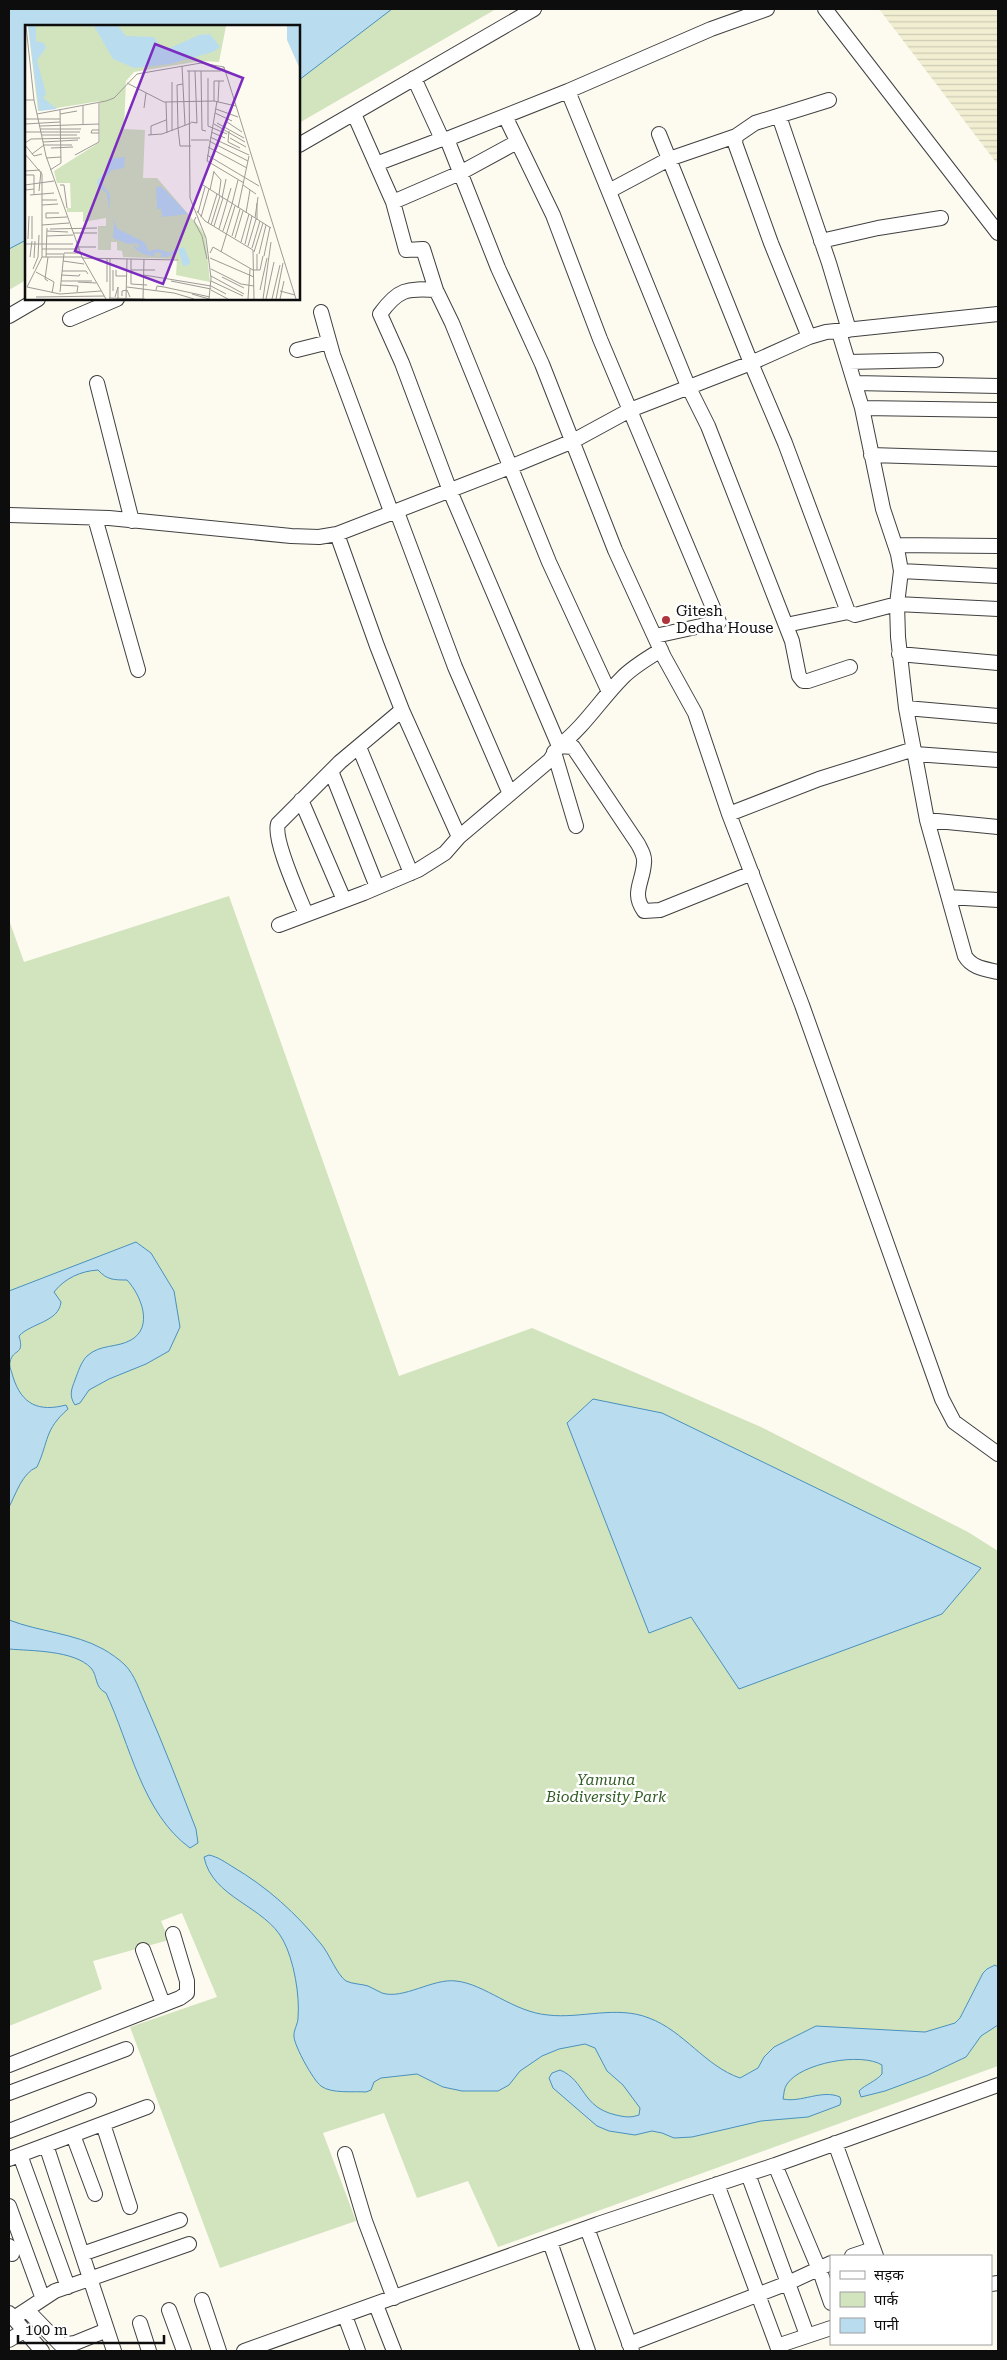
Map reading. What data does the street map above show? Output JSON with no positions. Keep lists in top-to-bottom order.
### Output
{
  "parks": ["Yamuna Biodiversity Park"],
  "places": ["Gitesh Dedha House"],
  "legend": ["सड़क", "पार्क", "पानी"],
  "scale_bar": "100 m"
}
